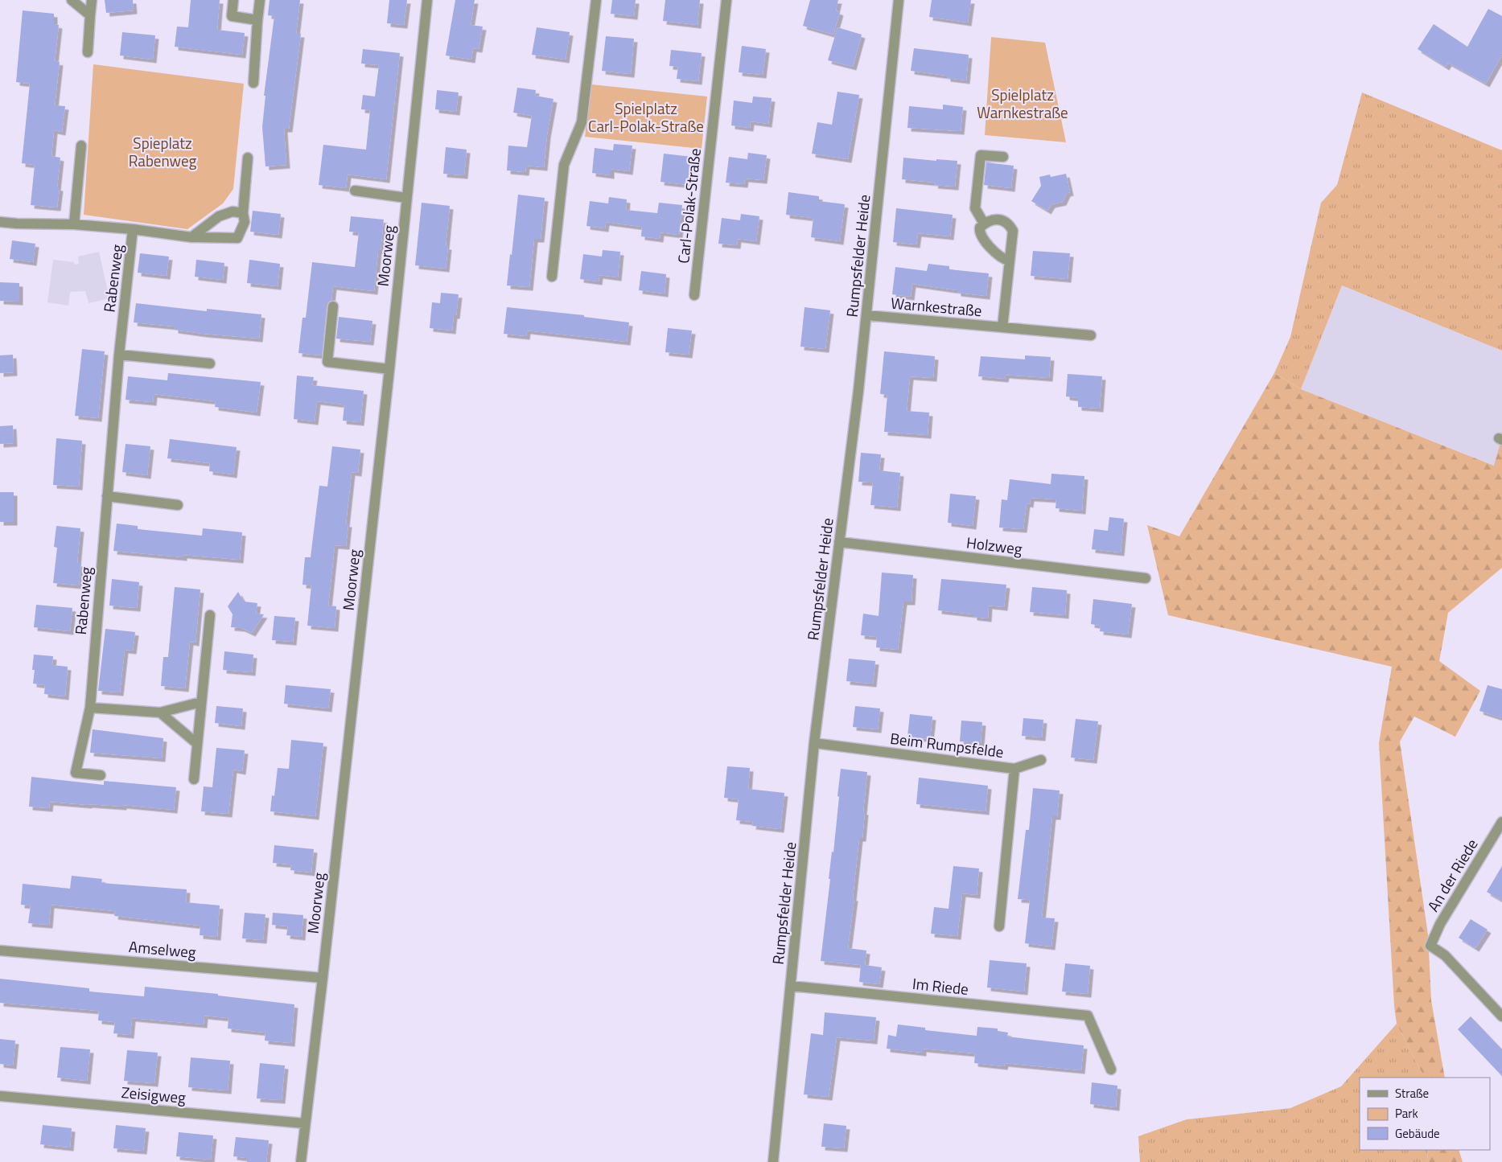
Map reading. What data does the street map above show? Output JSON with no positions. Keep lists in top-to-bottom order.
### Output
{
  "streets": {
    "street": [
      "Carl-Polak-Straße",
      "Moorweg",
      "Rumpsfelder Heide",
      "Rabenweg",
      "Warnkestraße",
      "Holzweg",
      "Beim Rumpsfelde",
      "An der Riede",
      "Amselweg",
      "Im Riede",
      "Zeisigweg"
    ]
  },
  "crossings": [
    ["Moorweg", "Amselweg"],
    ["Moorweg", "Zeisigweg"],
    ["Rumpsfelder Heide", "Warnkestraße"],
    ["Rumpsfelder Heide", "Holzweg"],
    ["Rumpsfelder Heide", "Beim Rumpsfelde"],
    ["Rumpsfelder Heide", "Im Riede"]
  ],
  "parks": ["Spielplatz Warnkestraße", "Spielplatz Carl-Polak-Straße", "Spieplatz Rabenweg"],
  "legend": ["Straße", "Park", "Gebäude"]
}
